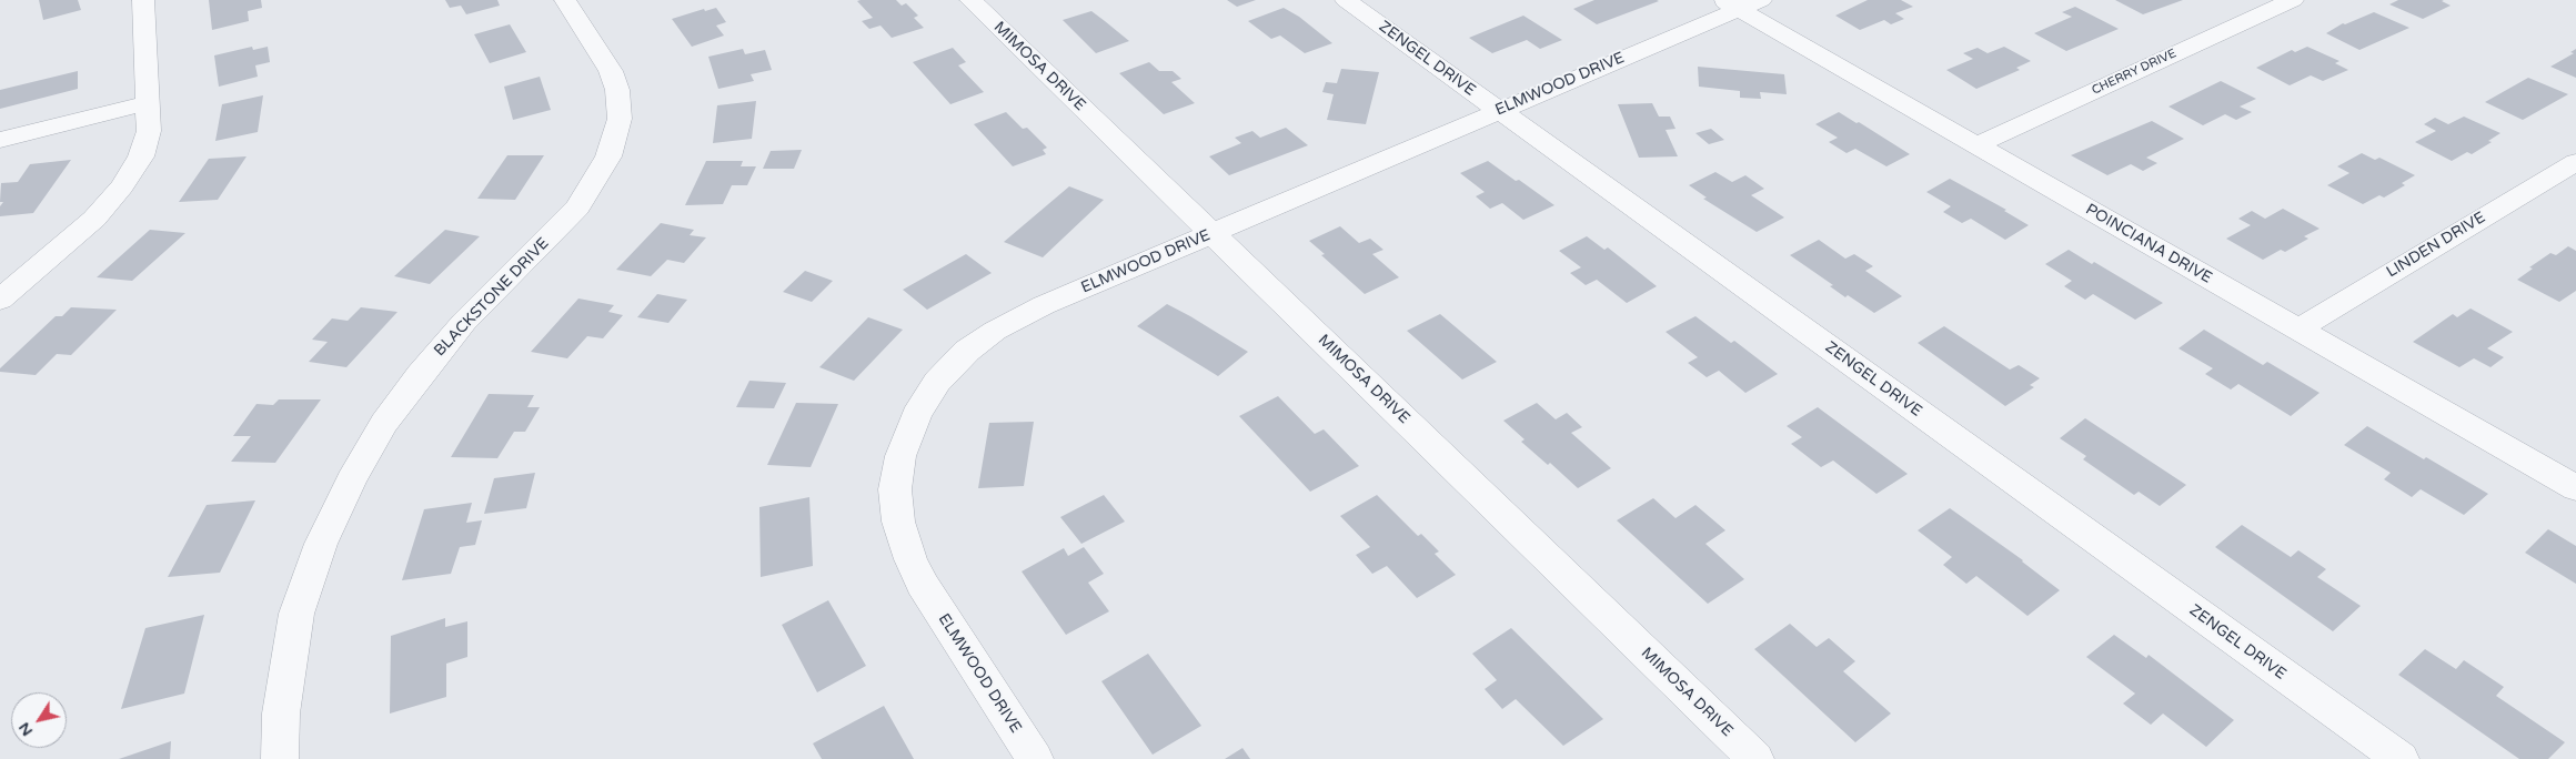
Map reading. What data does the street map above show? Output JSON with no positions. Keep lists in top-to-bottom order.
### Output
{
  "streets": {
    "street": [
      "ZENGEL DRIVE",
      "MIMOSA DRIVE",
      "CHERRY DRIVE",
      "ELMWOOD DRIVE",
      "POINCIANA DRIVE",
      "LINDEN DRIVE",
      "BLACKSTONE DRIVE"
    ]
  },
  "crossings": [
    ["ZENGEL DRIVE", "ELMWOOD DRIVE"],
    ["MIMOSA DRIVE", "ELMWOOD DRIVE"],
    ["CHERRY DRIVE", "POINCIANA DRIVE"],
    ["ELMWOOD DRIVE", "POINCIANA DRIVE"],
    ["POINCIANA DRIVE", "LINDEN DRIVE"]
  ],
  "north": "bottom left"
}
